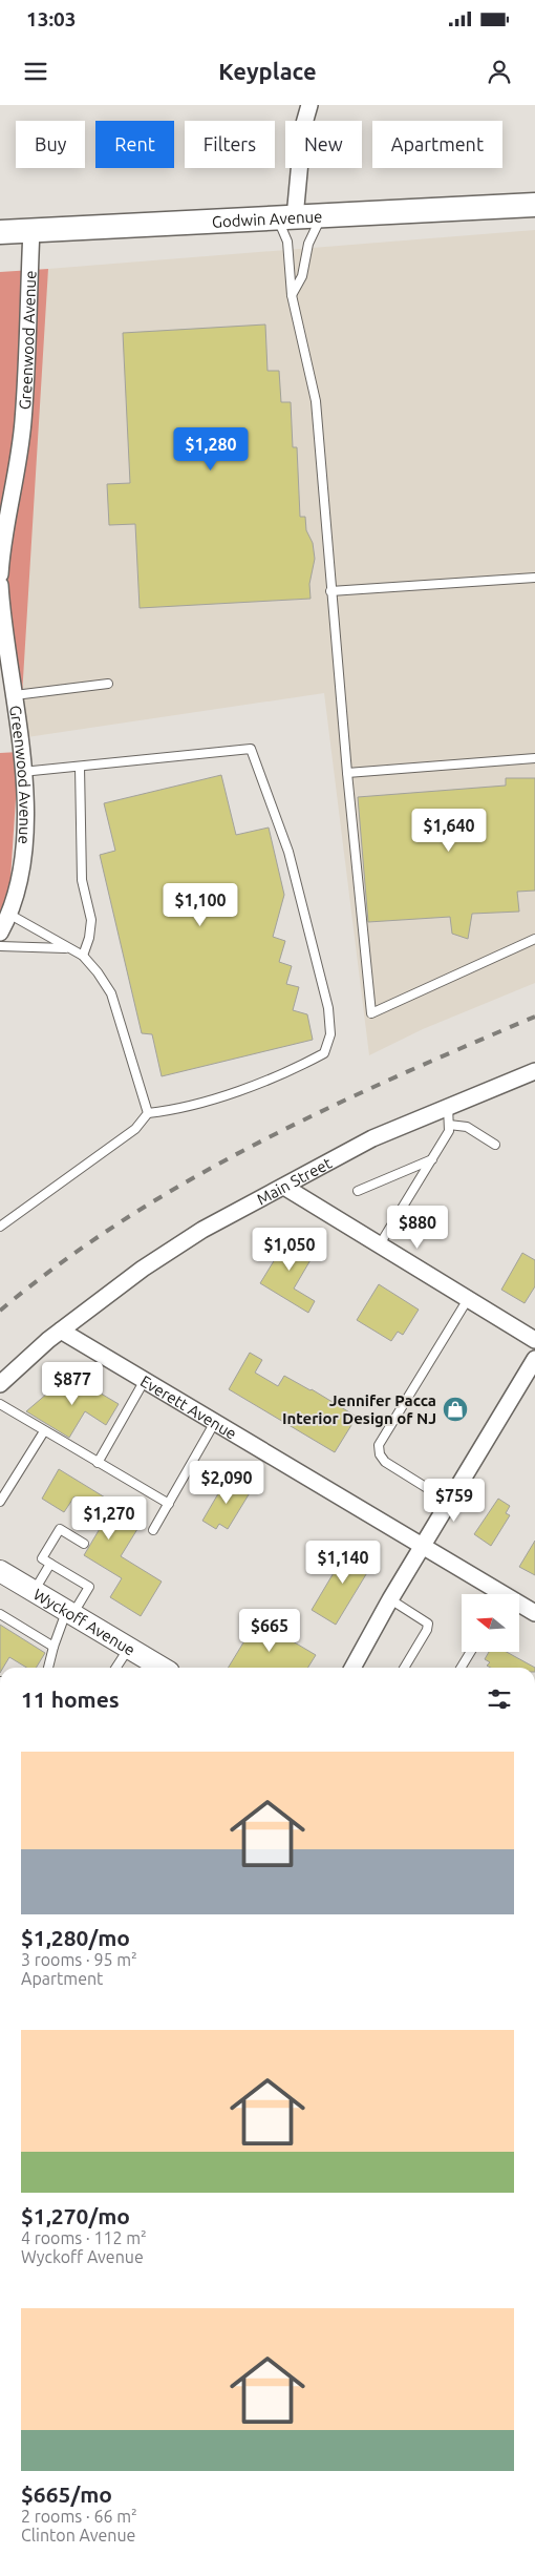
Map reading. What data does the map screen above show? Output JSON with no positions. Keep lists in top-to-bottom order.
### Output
{
  "streets": {
    "main road": ["Godwin Avenue", "Wyckoff Avenue"],
    "street": ["Greenwood Avenue", "Main Street", "Everett Avenue"]
  },
  "crossings": [
    ["Godwin Avenue", "Greenwood Avenue"],
    ["Main Street", "Everett Avenue"]
  ],
  "places": {
    "shop": ["Jennifer Pacca Interior Design of NJ"]
  },
  "north": "left",
  "page": {
    "status": "13:03",
    "header": "Keyplace",
    "chip": [
      "Buy",
      "Rent",
      "Filters",
      "New",
      "Apartment"
    ],
    "price": [
      "$1,280",
      "$1,640",
      "$1,100",
      "$880",
      "$1,050",
      "$877",
      "$2,090",
      "$759",
      "$1,270",
      "$1,140",
      "$665"
    ],
    "heading": "11 homes",
    "list": [
      {
        "name": "$1,280/mo",
        "note": "3 rooms · 95 m² · Apartment"
      },
      {
        "name": "$1,270/mo",
        "note": "4 rooms · 112 m² · Wyckoff Avenue"
      },
      {
        "name": "$665/mo",
        "note": "2 rooms · 66 m² · Clinton Avenue"
      }
    ]
  }
}
